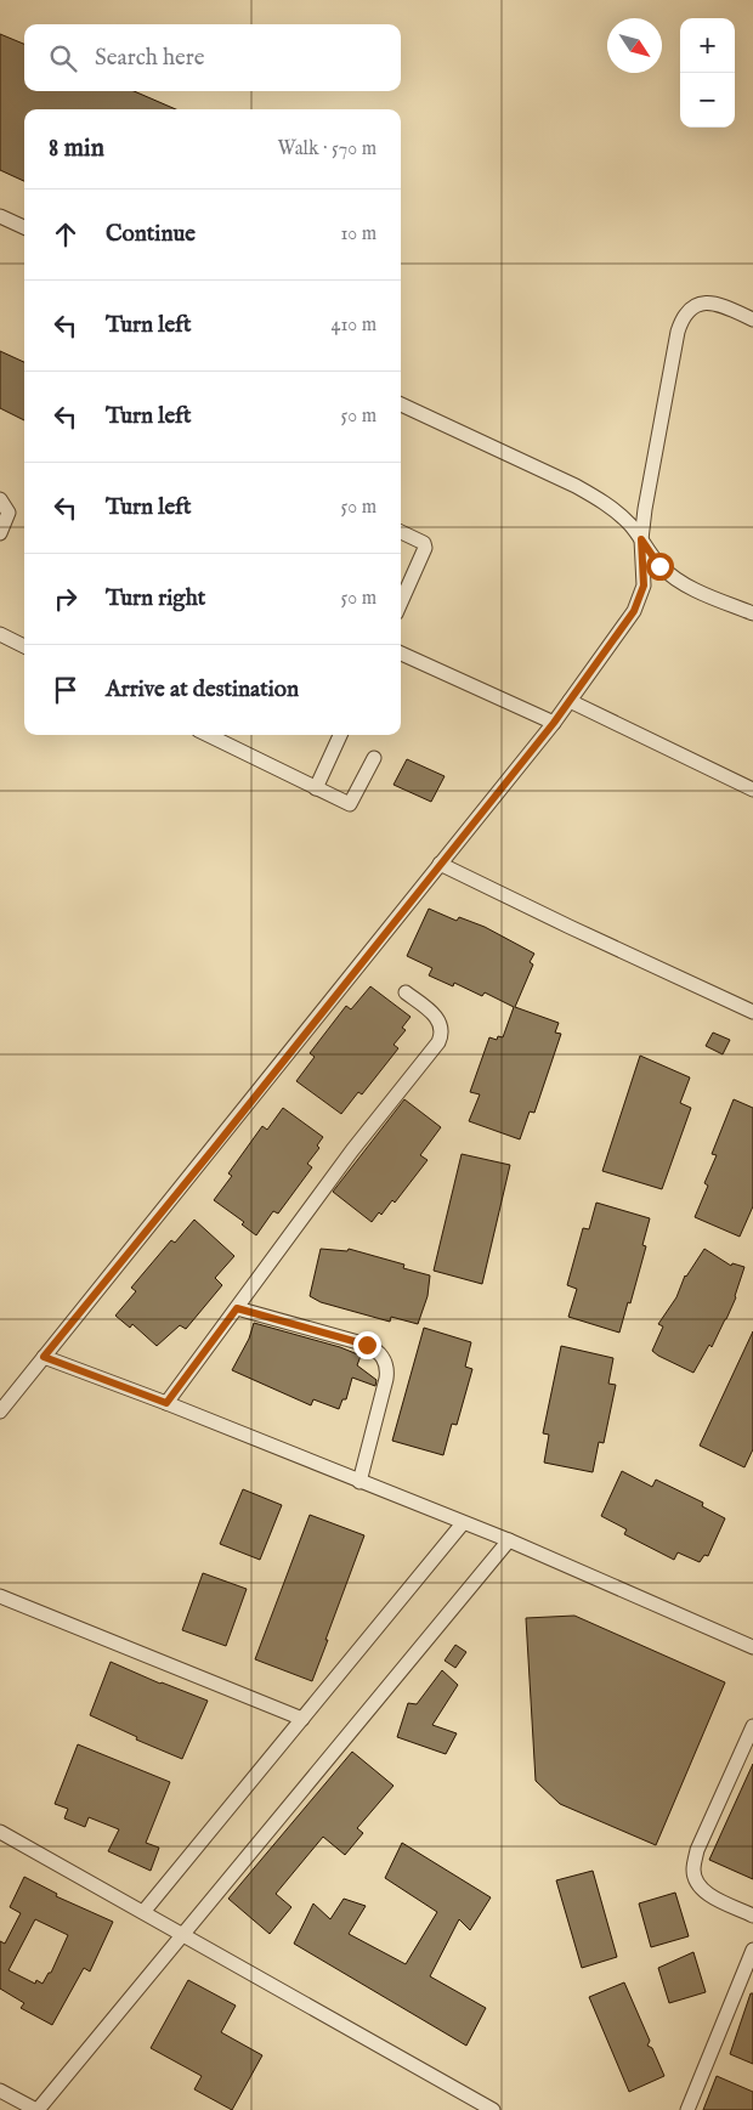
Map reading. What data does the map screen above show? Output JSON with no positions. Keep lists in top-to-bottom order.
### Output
{
  "north": "bottom right",
  "page": {
    "map_buttons": ["+", "−"],
    "search": "Search here",
    "heading": ["8 min", "Walk · 570 m"],
    "list": [
      ["Continue", "10 m"],
      ["Turn left", "410 m"],
      ["Turn left", "50 m"],
      ["Turn left", "50 m"],
      ["Turn right", "50 m"],
      "Arrive at destination"
    ]
  }
}
